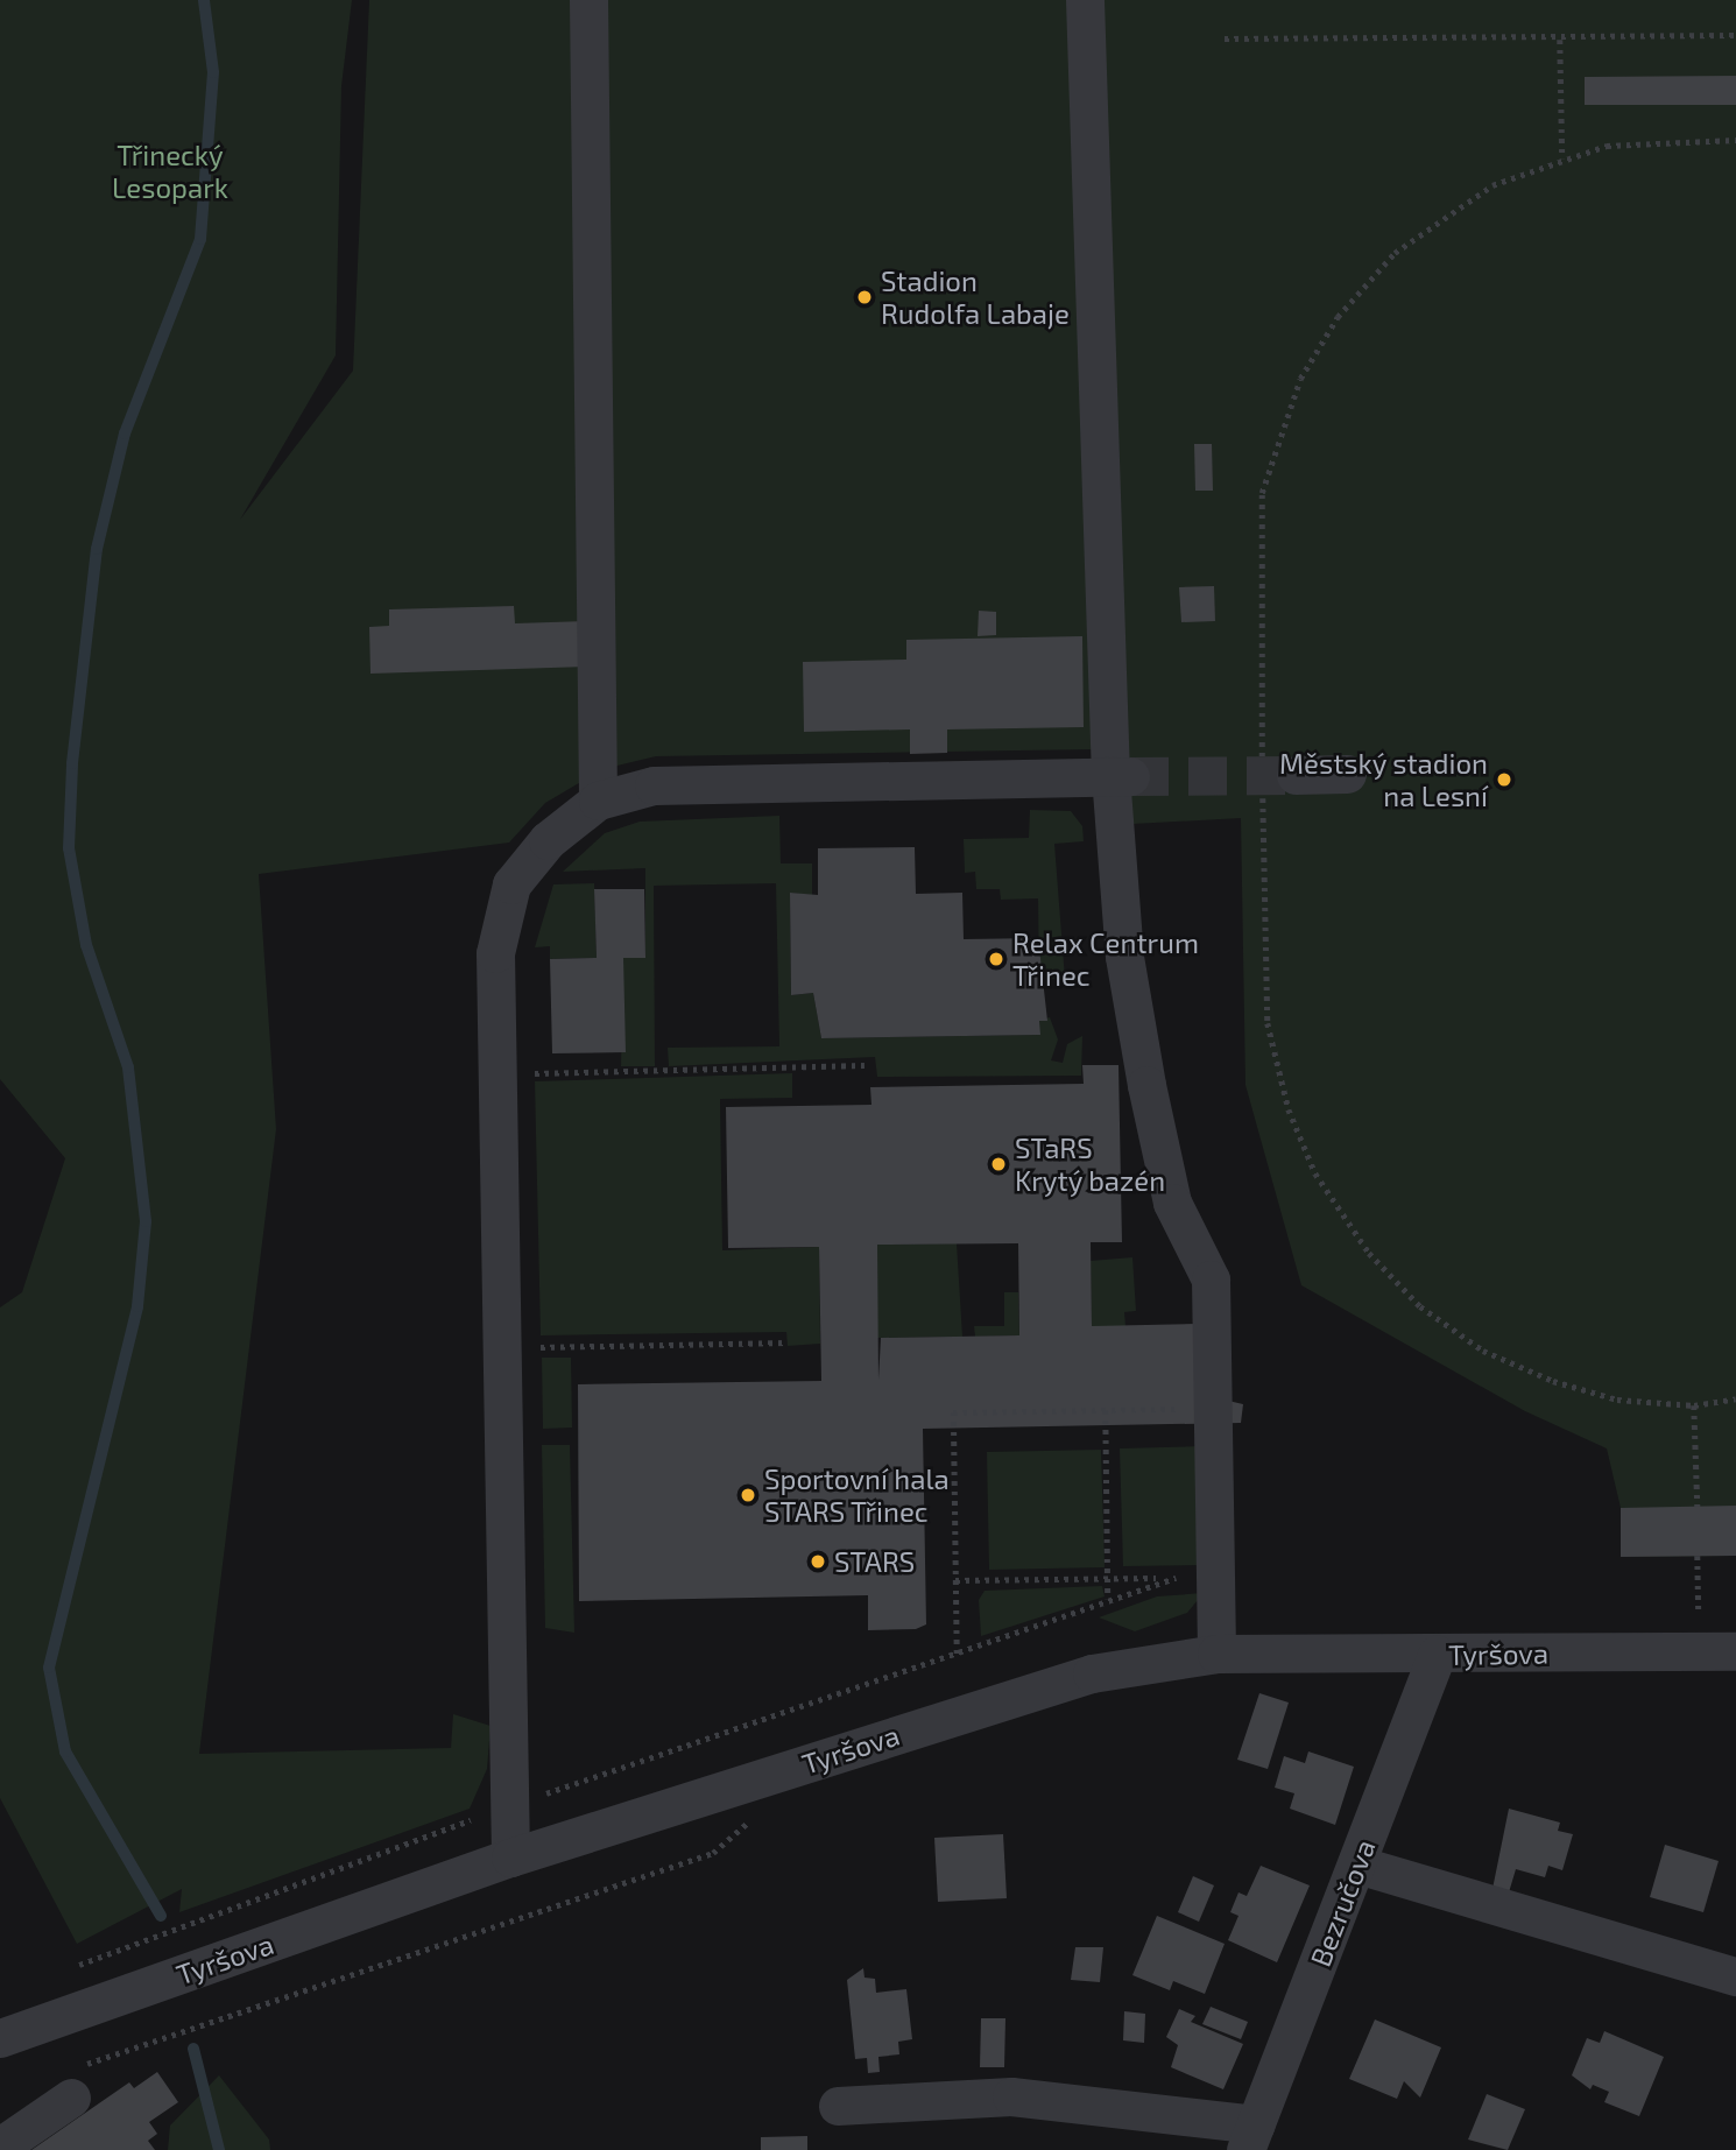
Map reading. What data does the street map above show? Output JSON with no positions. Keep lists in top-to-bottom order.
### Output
{
  "streets": {
    "street": ["Tyršova", "Bezručova"]
  },
  "crossings": [
    ["Tyršova", "Bezručova"]
  ],
  "parks": ["Třinecký Lesopark"],
  "places": [
    "Stadion Rudolfa Labaje",
    "Městský stadion na Lesní",
    "Relax Centrum Třinec",
    "STaRS Krytý bazén",
    "Sportovní hala STARS Třinec",
    "STARS"
  ]
}
